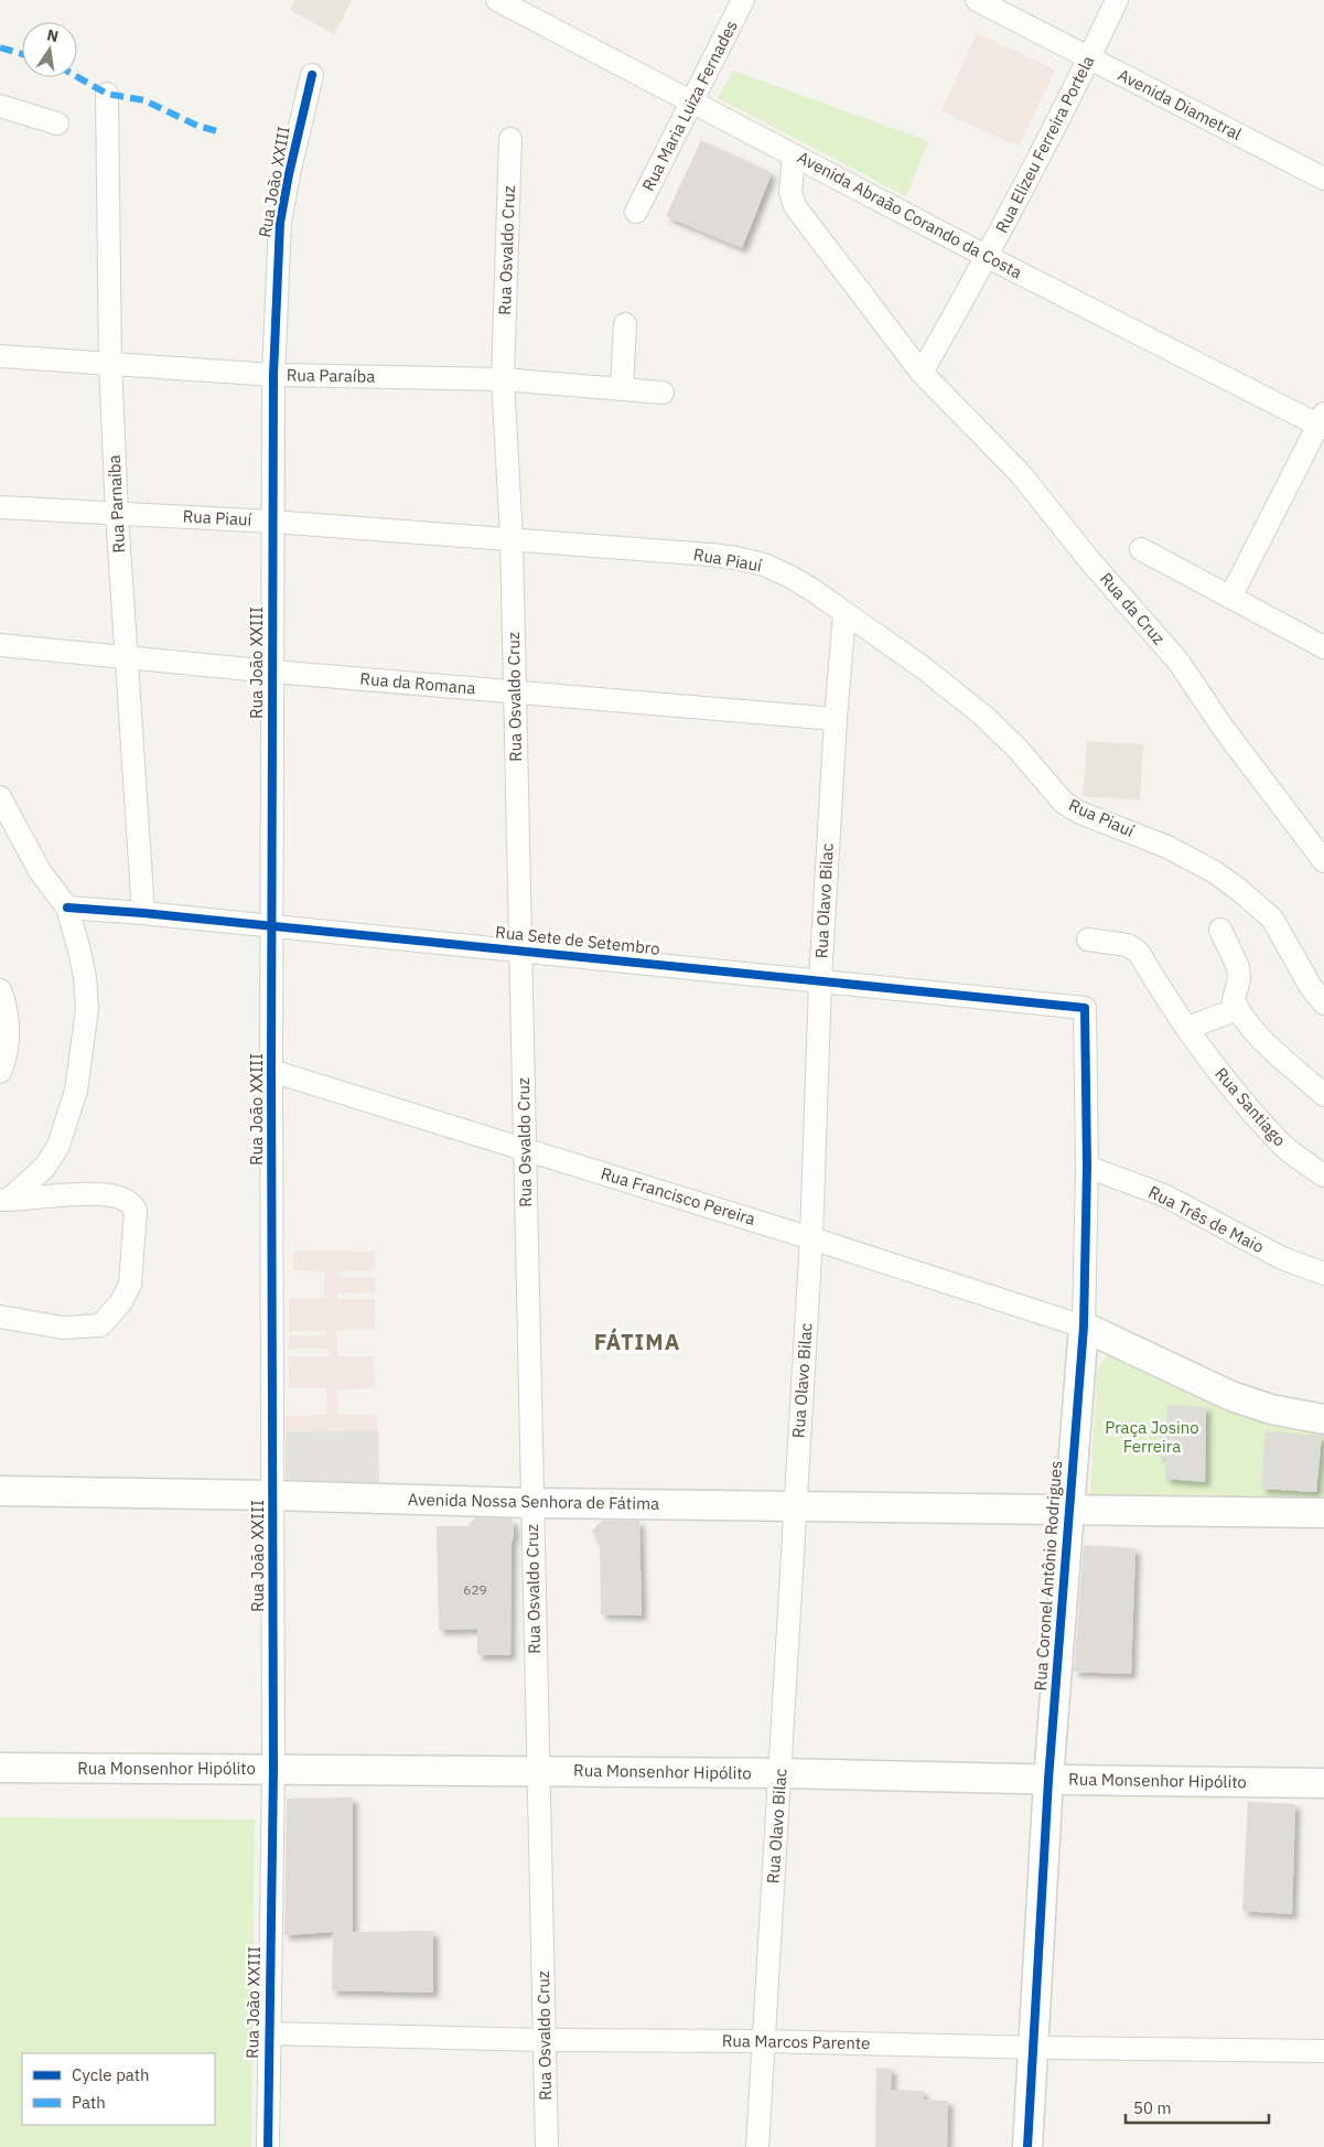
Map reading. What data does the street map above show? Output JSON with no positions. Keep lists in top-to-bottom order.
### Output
{
  "streets": {
    "street": [
      "Avenida Diametral",
      "Rua Maria Luiza Fernades",
      "Rua Elizeu Ferreira Portela",
      "Rua João XXIII",
      "Avenida Abraão Corando da Costa",
      "Rua Osvaldo Cruz",
      "Rua Paraíba",
      "Rua Parnaíba",
      "Rua Piauí",
      "Rua da Cruz",
      "Rua da Romana",
      "Rua Olavo Bilac",
      "Rua Sete de Setembro",
      "Rua Santiago",
      "Rua Francisco Pereira",
      "Rua Três de Maio",
      "Avenida Nossa Senhora de Fátima",
      "Rua Coronel Antônio Rodrigues",
      "Rua Monsenhor Hipólito",
      "Rua Marcos Parente"
    ]
  },
  "crossings": [
    ["Avenida Diametral", "Rua Elizeu Ferreira Portela"],
    ["Rua Maria Luiza Fernades", "Avenida Abraão Corando da Costa"],
    ["Rua Elizeu Ferreira Portela", "Avenida Abraão Corando da Costa"],
    ["Rua Elizeu Ferreira Portela", "Rua da Cruz"],
    ["Rua João XXIII", "Rua Paraíba"],
    ["Rua João XXIII", "Rua Piauí"],
    ["Rua João XXIII", "Rua da Romana"],
    ["Rua João XXIII", "Rua Sete de Setembro"],
    ["Rua João XXIII", "Rua Francisco Pereira"],
    ["Rua João XXIII", "Avenida Nossa Senhora de Fátima"],
    ["Rua João XXIII", "Rua Monsenhor Hipólito"],
    ["Rua João XXIII", "Rua Marcos Parente"],
    ["Avenida Abraão Corando da Costa", "Rua da Cruz"],
    ["Rua Osvaldo Cruz", "Rua Paraíba"],
    ["Rua Osvaldo Cruz", "Rua Piauí"],
    ["Rua Osvaldo Cruz", "Rua da Romana"],
    ["Rua Osvaldo Cruz", "Rua Sete de Setembro"],
    ["Rua Osvaldo Cruz", "Rua Francisco Pereira"],
    ["Rua Osvaldo Cruz", "Avenida Nossa Senhora de Fátima"],
    ["Rua Osvaldo Cruz", "Rua Monsenhor Hipólito"],
    ["Rua Osvaldo Cruz", "Rua Marcos Parente"],
    ["Rua Paraíba", "Rua Parnaíba"],
    ["Rua Parnaíba", "Rua Piauí"],
    ["Rua Parnaíba", "Rua da Romana"],
    ["Rua Parnaíba", "Rua Sete de Setembro"],
    ["Rua Piauí", "Rua Olavo Bilac"],
    ["Rua da Romana", "Rua Olavo Bilac"],
    ["Rua Olavo Bilac", "Rua Sete de Setembro"],
    ["Rua Olavo Bilac", "Rua Francisco Pereira"],
    ["Rua Olavo Bilac", "Avenida Nossa Senhora de Fátima"],
    ["Rua Olavo Bilac", "Rua Monsenhor Hipólito"],
    ["Rua Olavo Bilac", "Rua Marcos Parente"],
    ["Rua Sete de Setembro", "Rua Coronel Antônio Rodrigues"],
    ["Rua Francisco Pereira", "Rua Coronel Antônio Rodrigues"],
    ["Rua Três de Maio", "Rua Coronel Antônio Rodrigues"],
    ["Avenida Nossa Senhora de Fátima", "Rua Coronel Antônio Rodrigues"],
    ["Rua Coronel Antônio Rodrigues", "Rua Monsenhor Hipólito"],
    ["Rua Coronel Antônio Rodrigues", "Rua Marcos Parente"]
  ],
  "districts": ["FÁTIMA"],
  "parks": ["Praça Josino Ferreira"],
  "house_numbers": ["629"],
  "legend": ["Cycle path", "Path"],
  "scale_bar": "50 m",
  "north": "top"
}
